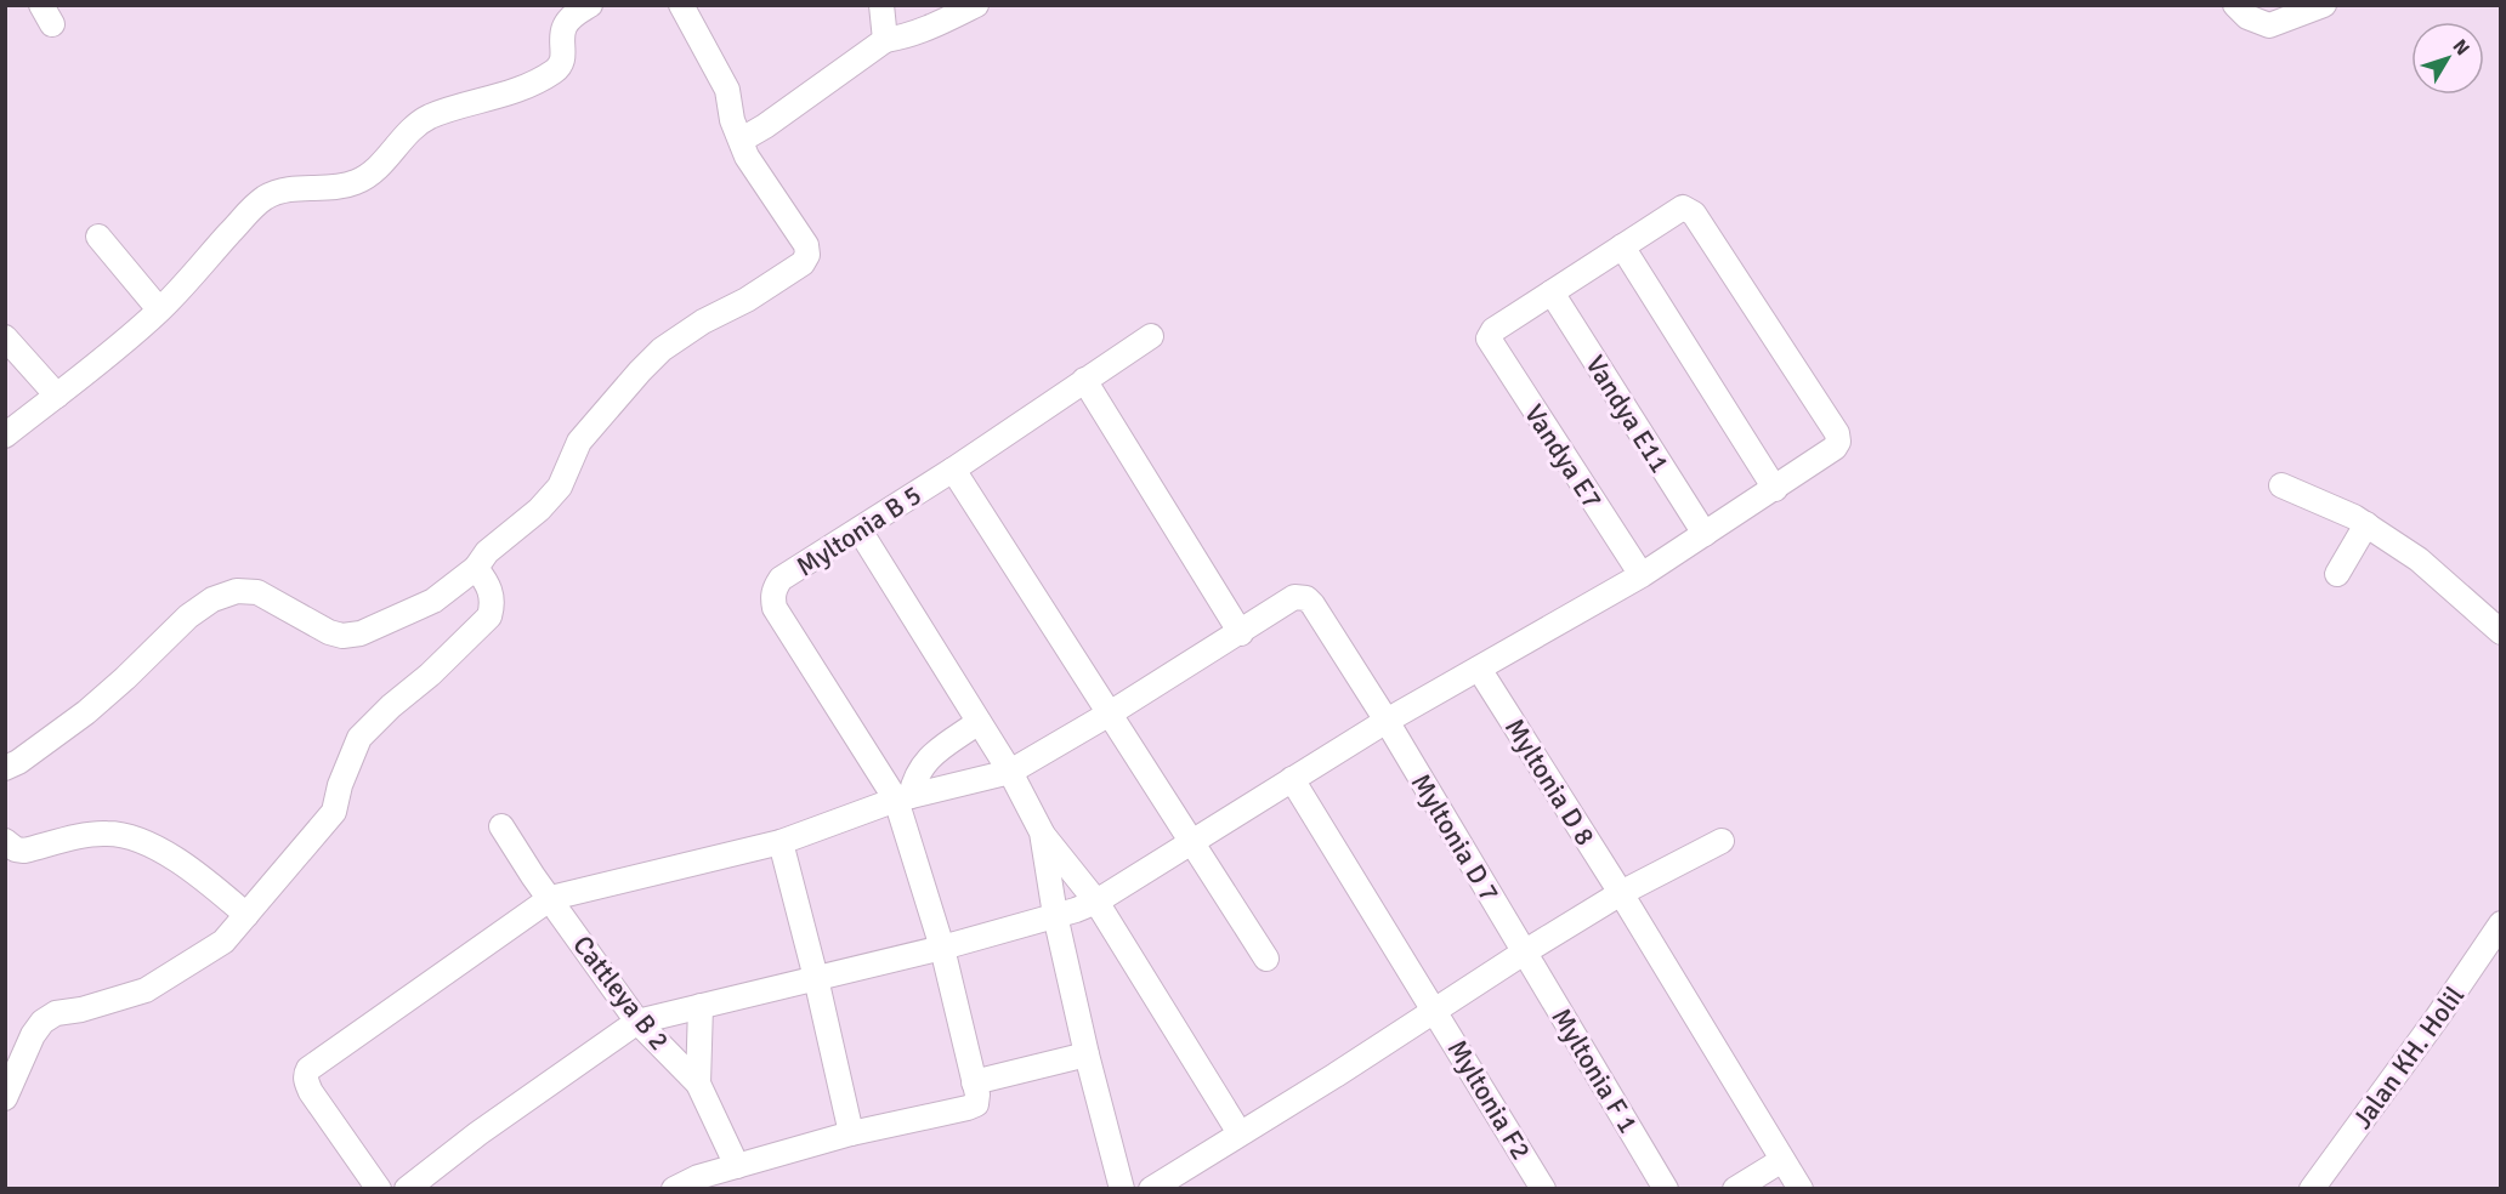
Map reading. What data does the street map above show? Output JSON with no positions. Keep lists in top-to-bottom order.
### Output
{
  "streets": {
    "street": [
      "Vandya E11",
      "Vandya E7",
      "Myltonia B 5",
      "Myltonia D 8",
      "Myltonia D 7",
      "Cattleya B 2",
      "Jalan KH. Holil",
      "Myltonia F 1",
      "Myltonia F2"
    ]
  },
  "crossings": [
    ["Vandya E11", "Vandya E7"],
    ["Myltonia D 7", "Myltonia F 1"]
  ],
  "north": "top right"
}
